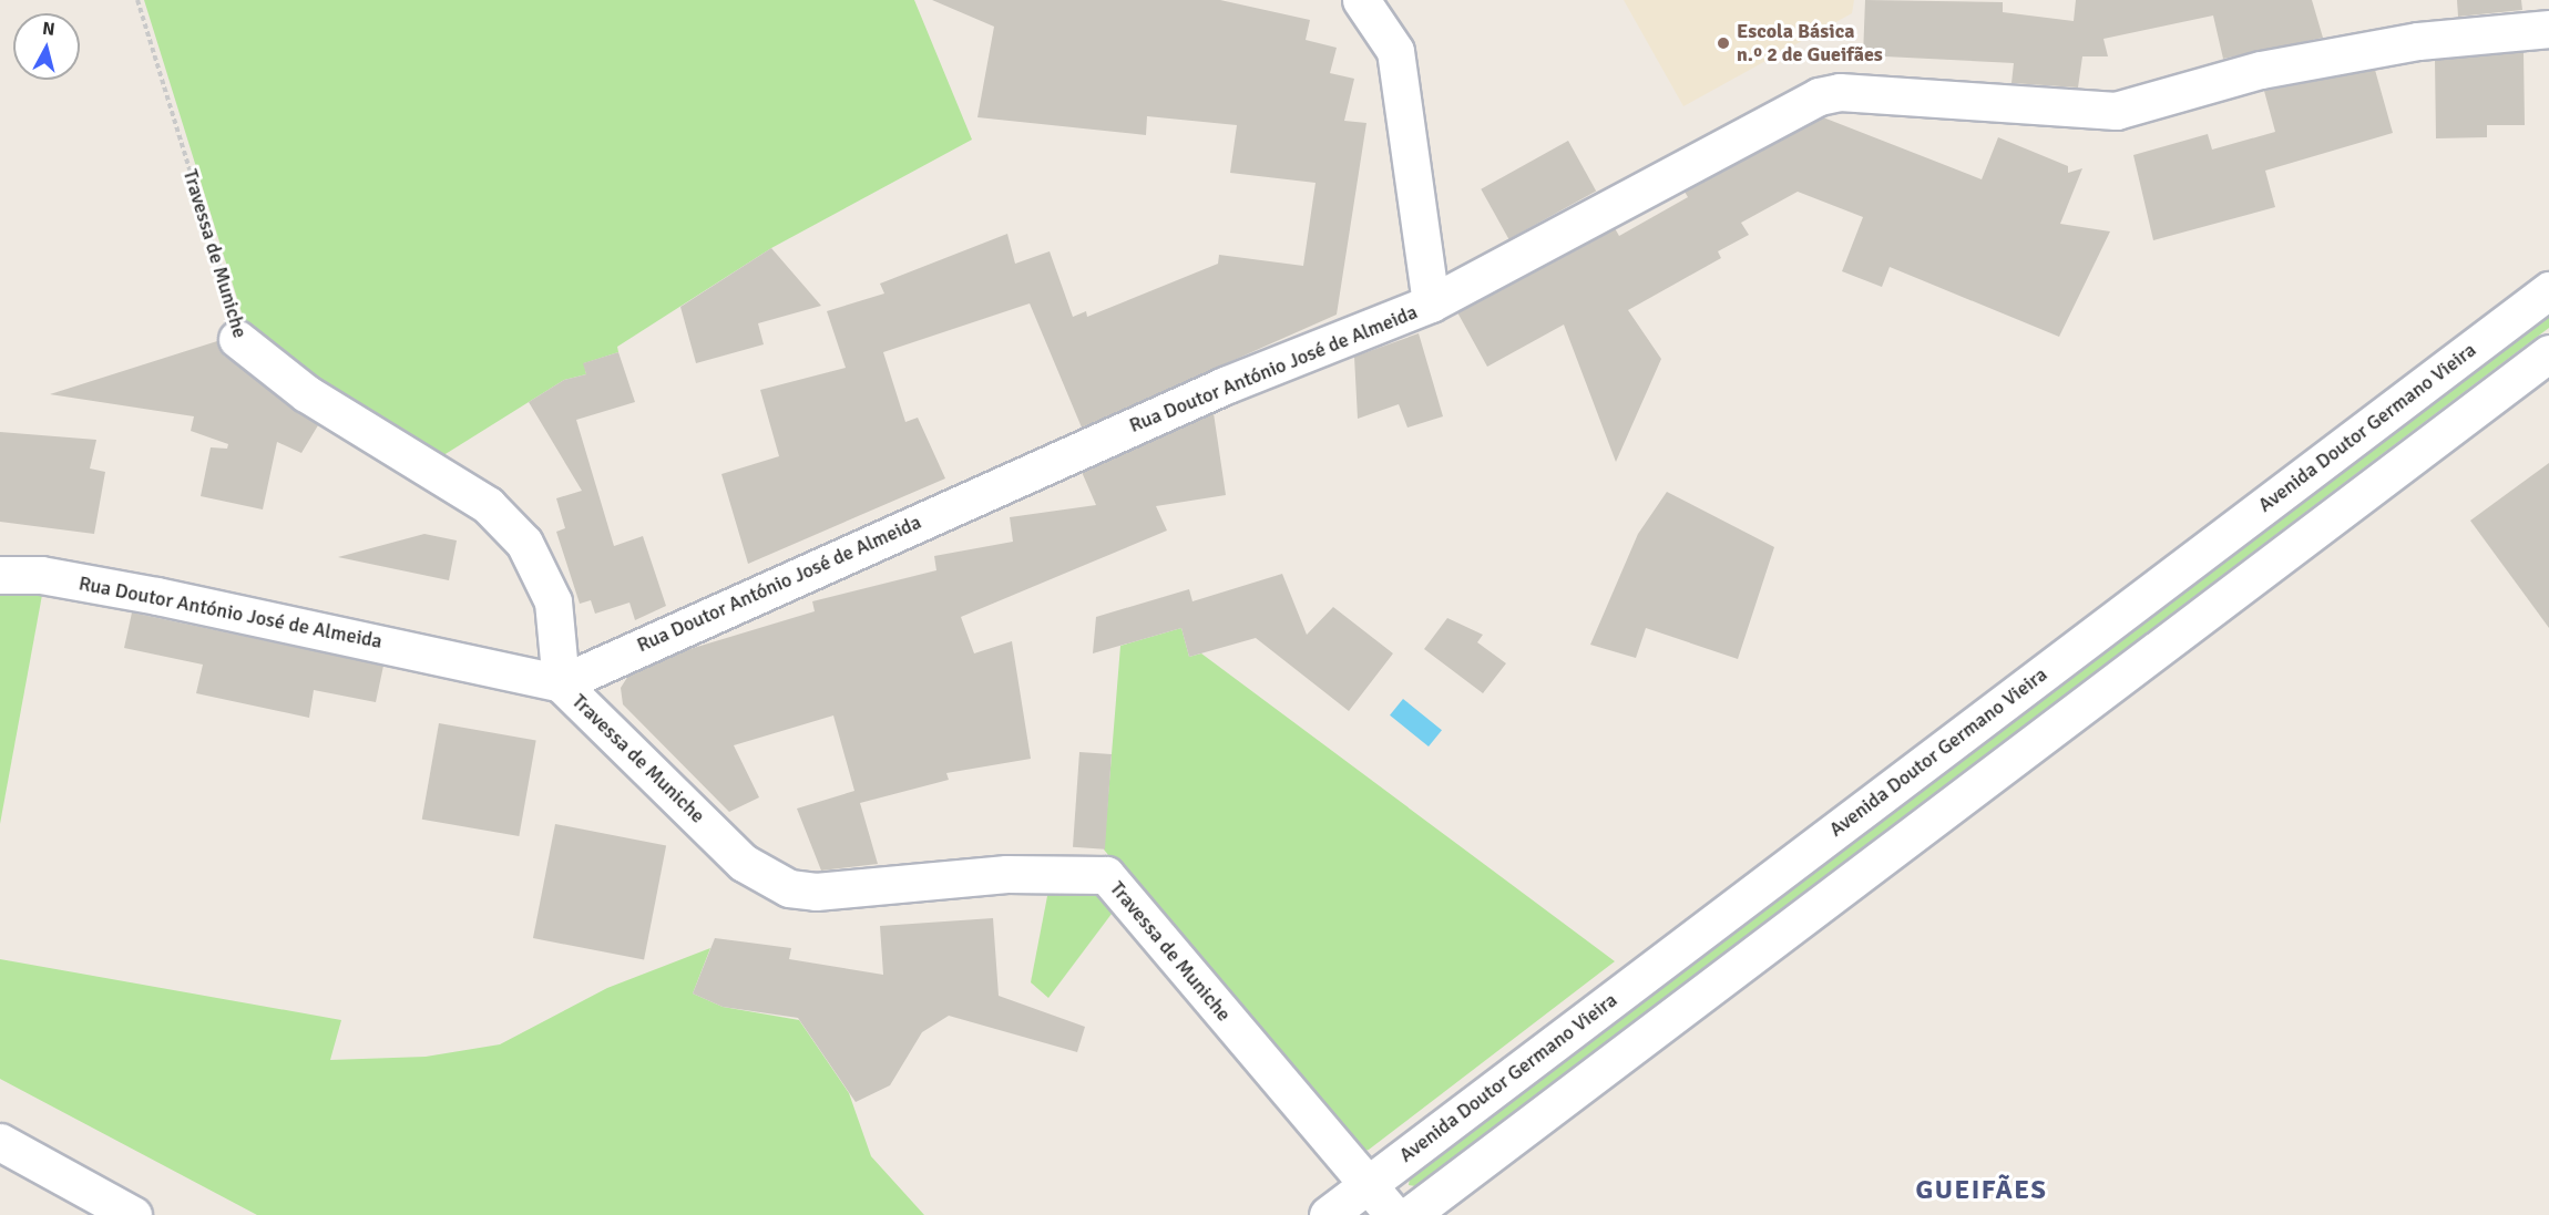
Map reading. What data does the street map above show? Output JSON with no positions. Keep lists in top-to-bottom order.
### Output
{
  "streets": {
    "street": ["Travessa de Muniche", "Rua Doutor António José de Almeida", "Avenida Doutor Germano Vieira"]
  },
  "crossings": [
    ["Travessa de Muniche", "Rua Doutor António José de Almeida"],
    ["Travessa de Muniche", "Avenida Doutor Germano Vieira"]
  ],
  "districts": ["GUEIFÃES"],
  "places": ["Escola Básica n.º 2 de Gueifães"],
  "north": "top"
}
